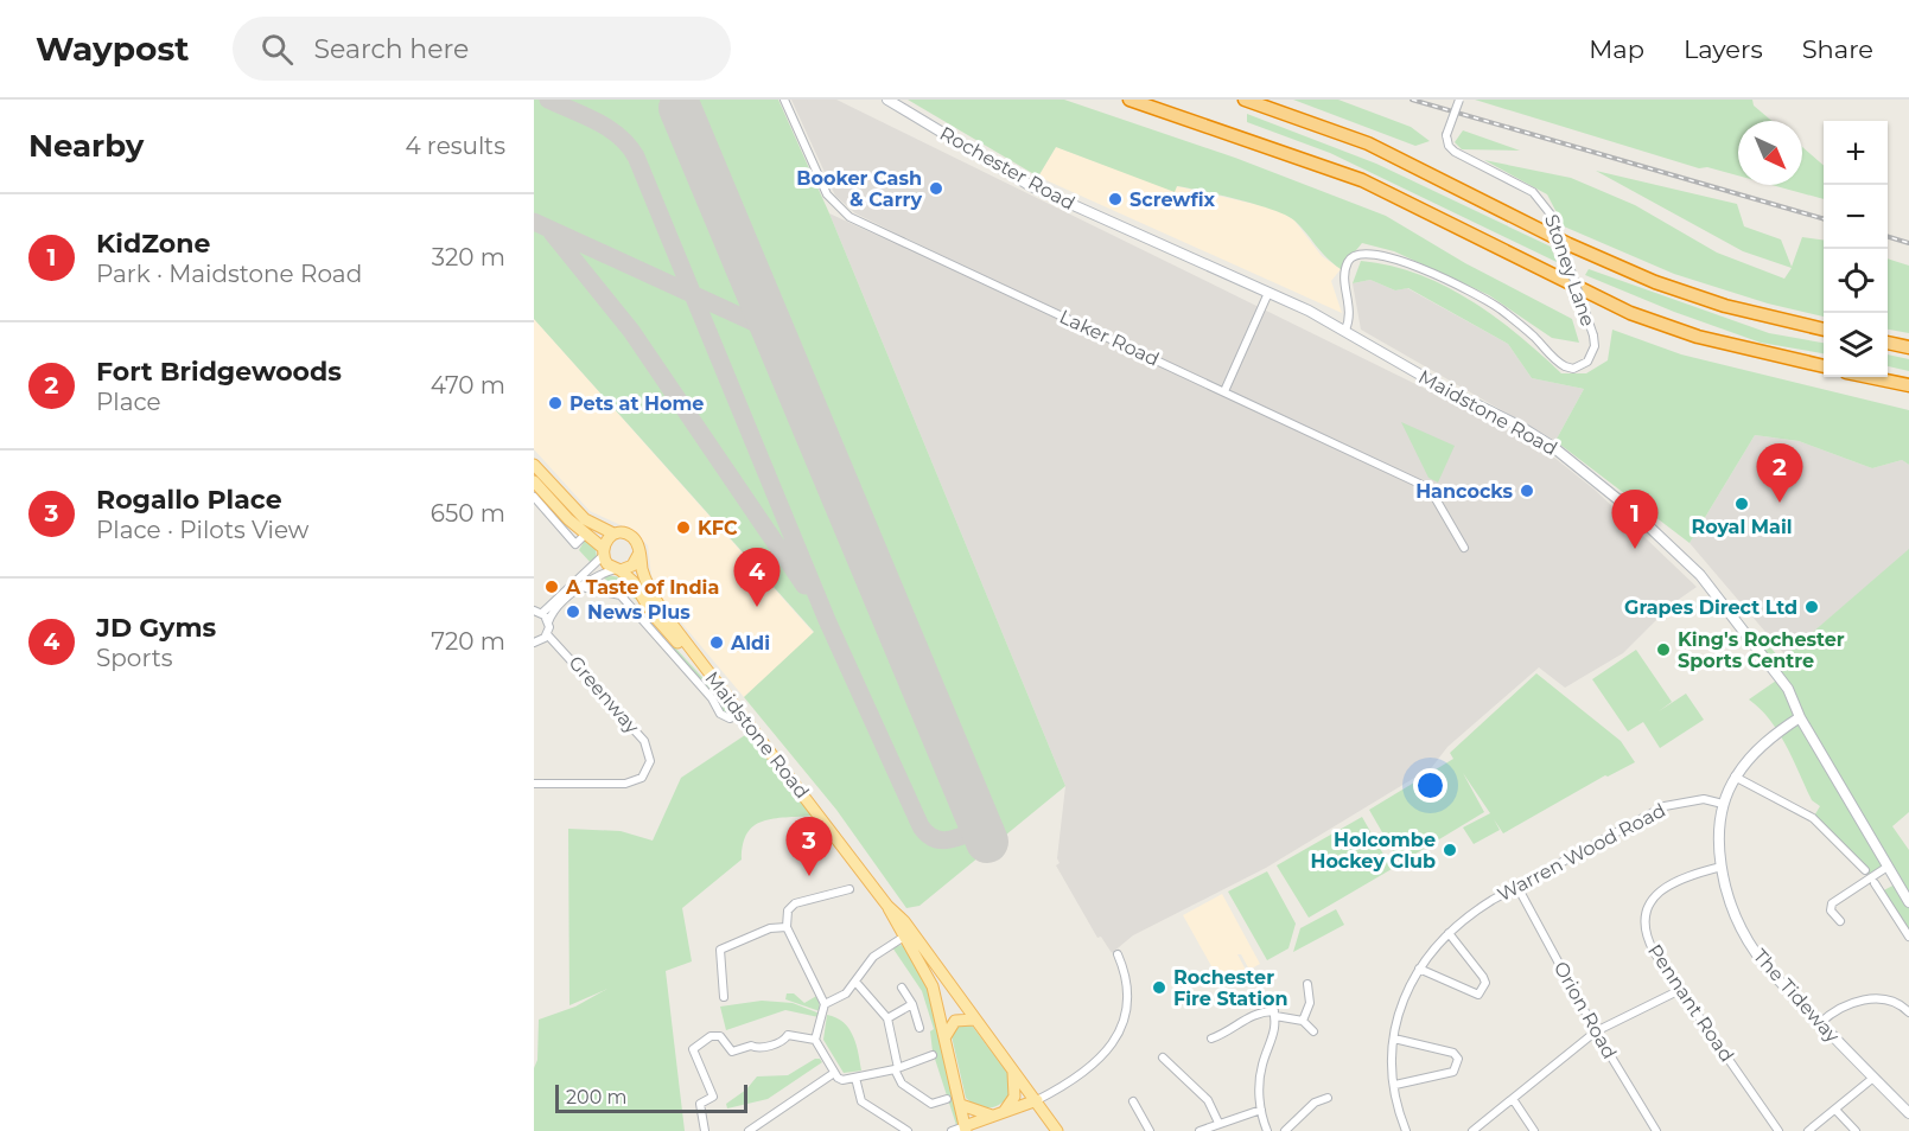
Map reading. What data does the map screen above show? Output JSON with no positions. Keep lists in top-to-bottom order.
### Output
{
  "streets": {
    "main road": ["Rochester Road", "Maidstone Road", "The Tideway"],
    "street": [
      "Stoney Lane",
      "Laker Road",
      "Greenway",
      "Warren Wood Road",
      "Pennant Road",
      "Orion Road"
    ]
  },
  "crossings": [
    ["Rochester Road", "Maidstone Road"],
    ["Stoney Lane", "Maidstone Road"],
    ["Maidstone Road", "The Tideway"],
    ["Warren Wood Road", "The Tideway"],
    ["Warren Wood Road", "Orion Road"],
    ["The Tideway", "Pennant Road"]
  ],
  "places": [
    "Booker Cash & Carry",
    "Screwfix",
    "Pets at Home",
    "Hancocks",
    "Royal Mail",
    "KFC",
    "A Taste of India",
    "Grapes Direct Ltd",
    "News Plus",
    "Aldi",
    "King's Rochester Sports Centre",
    "Holcombe Hockey Club",
    "Rochester Fire Station"
  ],
  "scale_bar": "200 m",
  "north": "bottom right",
  "page": {
    "header": "Waypost",
    "search": "Search here",
    "nav": ["Map", "Layers", "Share"],
    "heading": ["Nearby", "4 results"],
    "map_buttons": ["+", "−"],
    "list": [
      {
        "mark": "1",
        "name": "KidZone",
        "note": "Park · Maidstone Road",
        "value": "320 m"
      },
      {
        "mark": "2",
        "name": "Fort Bridgewoods",
        "note": "Place",
        "value": "470 m"
      },
      {
        "mark": "3",
        "name": "Rogallo Place",
        "note": "Place · Pilots View",
        "value": "650 m"
      },
      {
        "mark": "4",
        "name": "JD Gyms",
        "note": "Sports",
        "value": "720 m"
      }
    ],
    "pins": [
      "2",
      "1",
      "4",
      "3"
    ],
    "scale": "200 m"
  }
}
